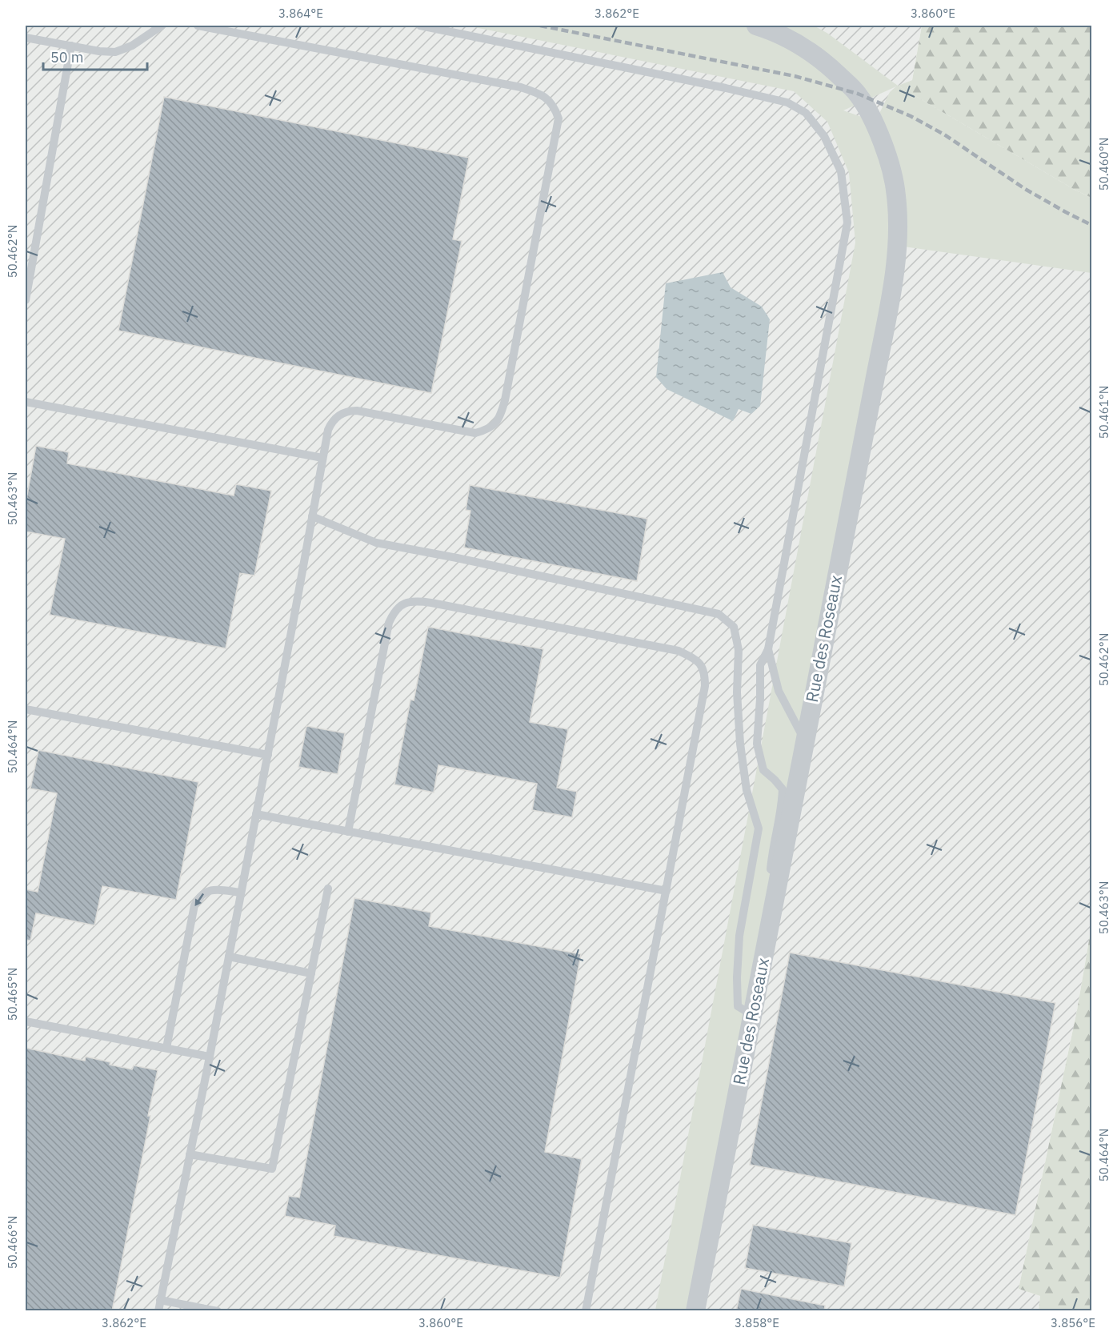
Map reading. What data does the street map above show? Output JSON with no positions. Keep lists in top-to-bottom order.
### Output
{
  "streets": {
    "street": ["Rue des Roseaux"]
  },
  "scale_bar": "50 m",
  "coordinates": [
    "3.864°E",
    "3.862°E",
    "3.860°E",
    "50.460°N",
    "50.462°N",
    "50.461°N",
    "50.463°N",
    "50.464°N",
    "50.465°N",
    "50.466°N",
    "3.858°E",
    "3.856°E"
  ]
}
